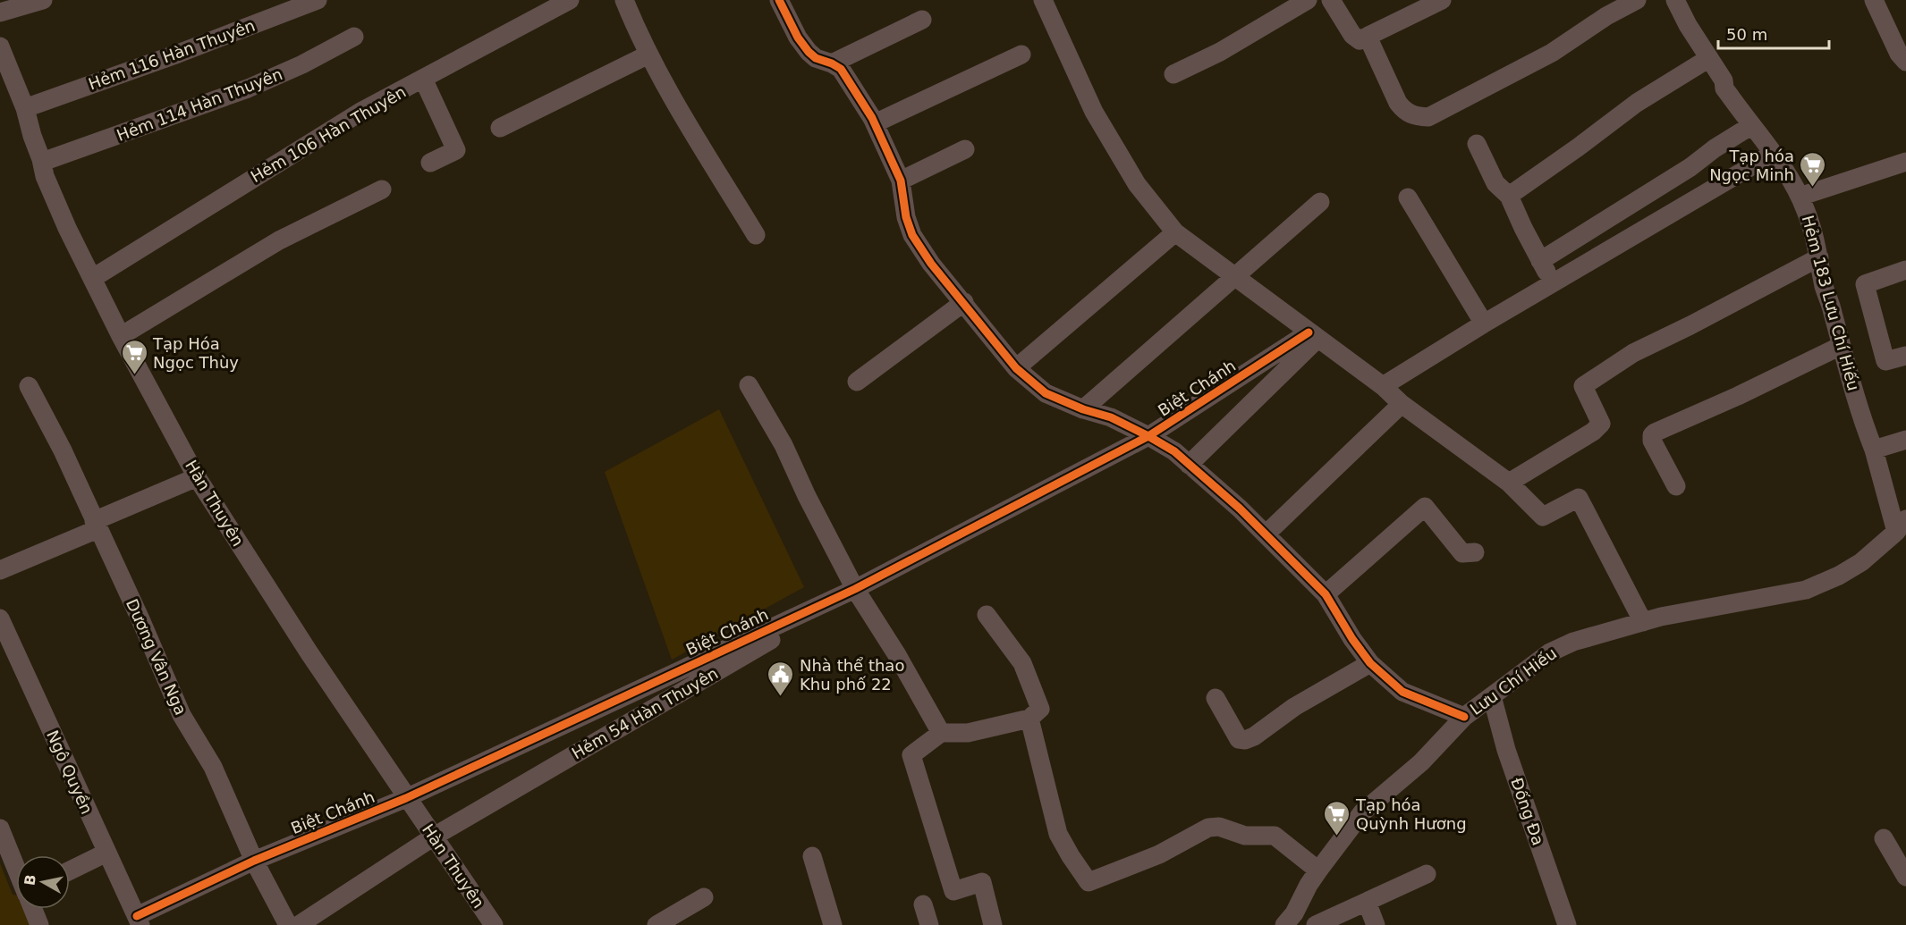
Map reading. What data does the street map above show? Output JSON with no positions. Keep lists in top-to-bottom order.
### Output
{
  "streets": {
    "street": [
      "Hẻm 116 Hàn Thuyên",
      "Hẻm 114 Hàn Thuyên",
      "Hẻm 106 Hàn Thuyên",
      "Hẻm 183 Lưu Chí Hiếu",
      "Biệt Chánh",
      "Hàn Thuyên",
      "Dương Vân Nga",
      "Lưu Chí Hiếu",
      "Hẻm 54 Hàn Thuyên",
      "Ngô Quyền",
      "Đống Đa"
    ]
  },
  "crossings": [
    ["Hẻm 116 Hàn Thuyên", "Hàn Thuyên"],
    ["Hẻm 114 Hàn Thuyên", "Hàn Thuyên"],
    ["Hẻm 106 Hàn Thuyên", "Hàn Thuyên"],
    ["Hẻm 183 Lưu Chí Hiếu", "Lưu Chí Hiếu"],
    ["Biệt Chánh", "Hàn Thuyên"],
    ["Biệt Chánh", "Dương Vân Nga"],
    ["Biệt Chánh", "Hẻm 54 Hàn Thuyên"],
    ["Biệt Chánh", "Ngô Quyền"],
    ["Hàn Thuyên", "Hẻm 54 Hàn Thuyên"],
    ["Lưu Chí Hiếu", "Đống Đa"]
  ],
  "places": {
    "supermarket": ["Tạp hóa Ngọc Minh", "Tạp Hóa Ngọc Thùy", "Tạp hóa Quỳnh Hương"],
    "public building": ["Nhà thể thao Khu phố 22"]
  },
  "scale_bar": "50 m",
  "north": "left"
}
